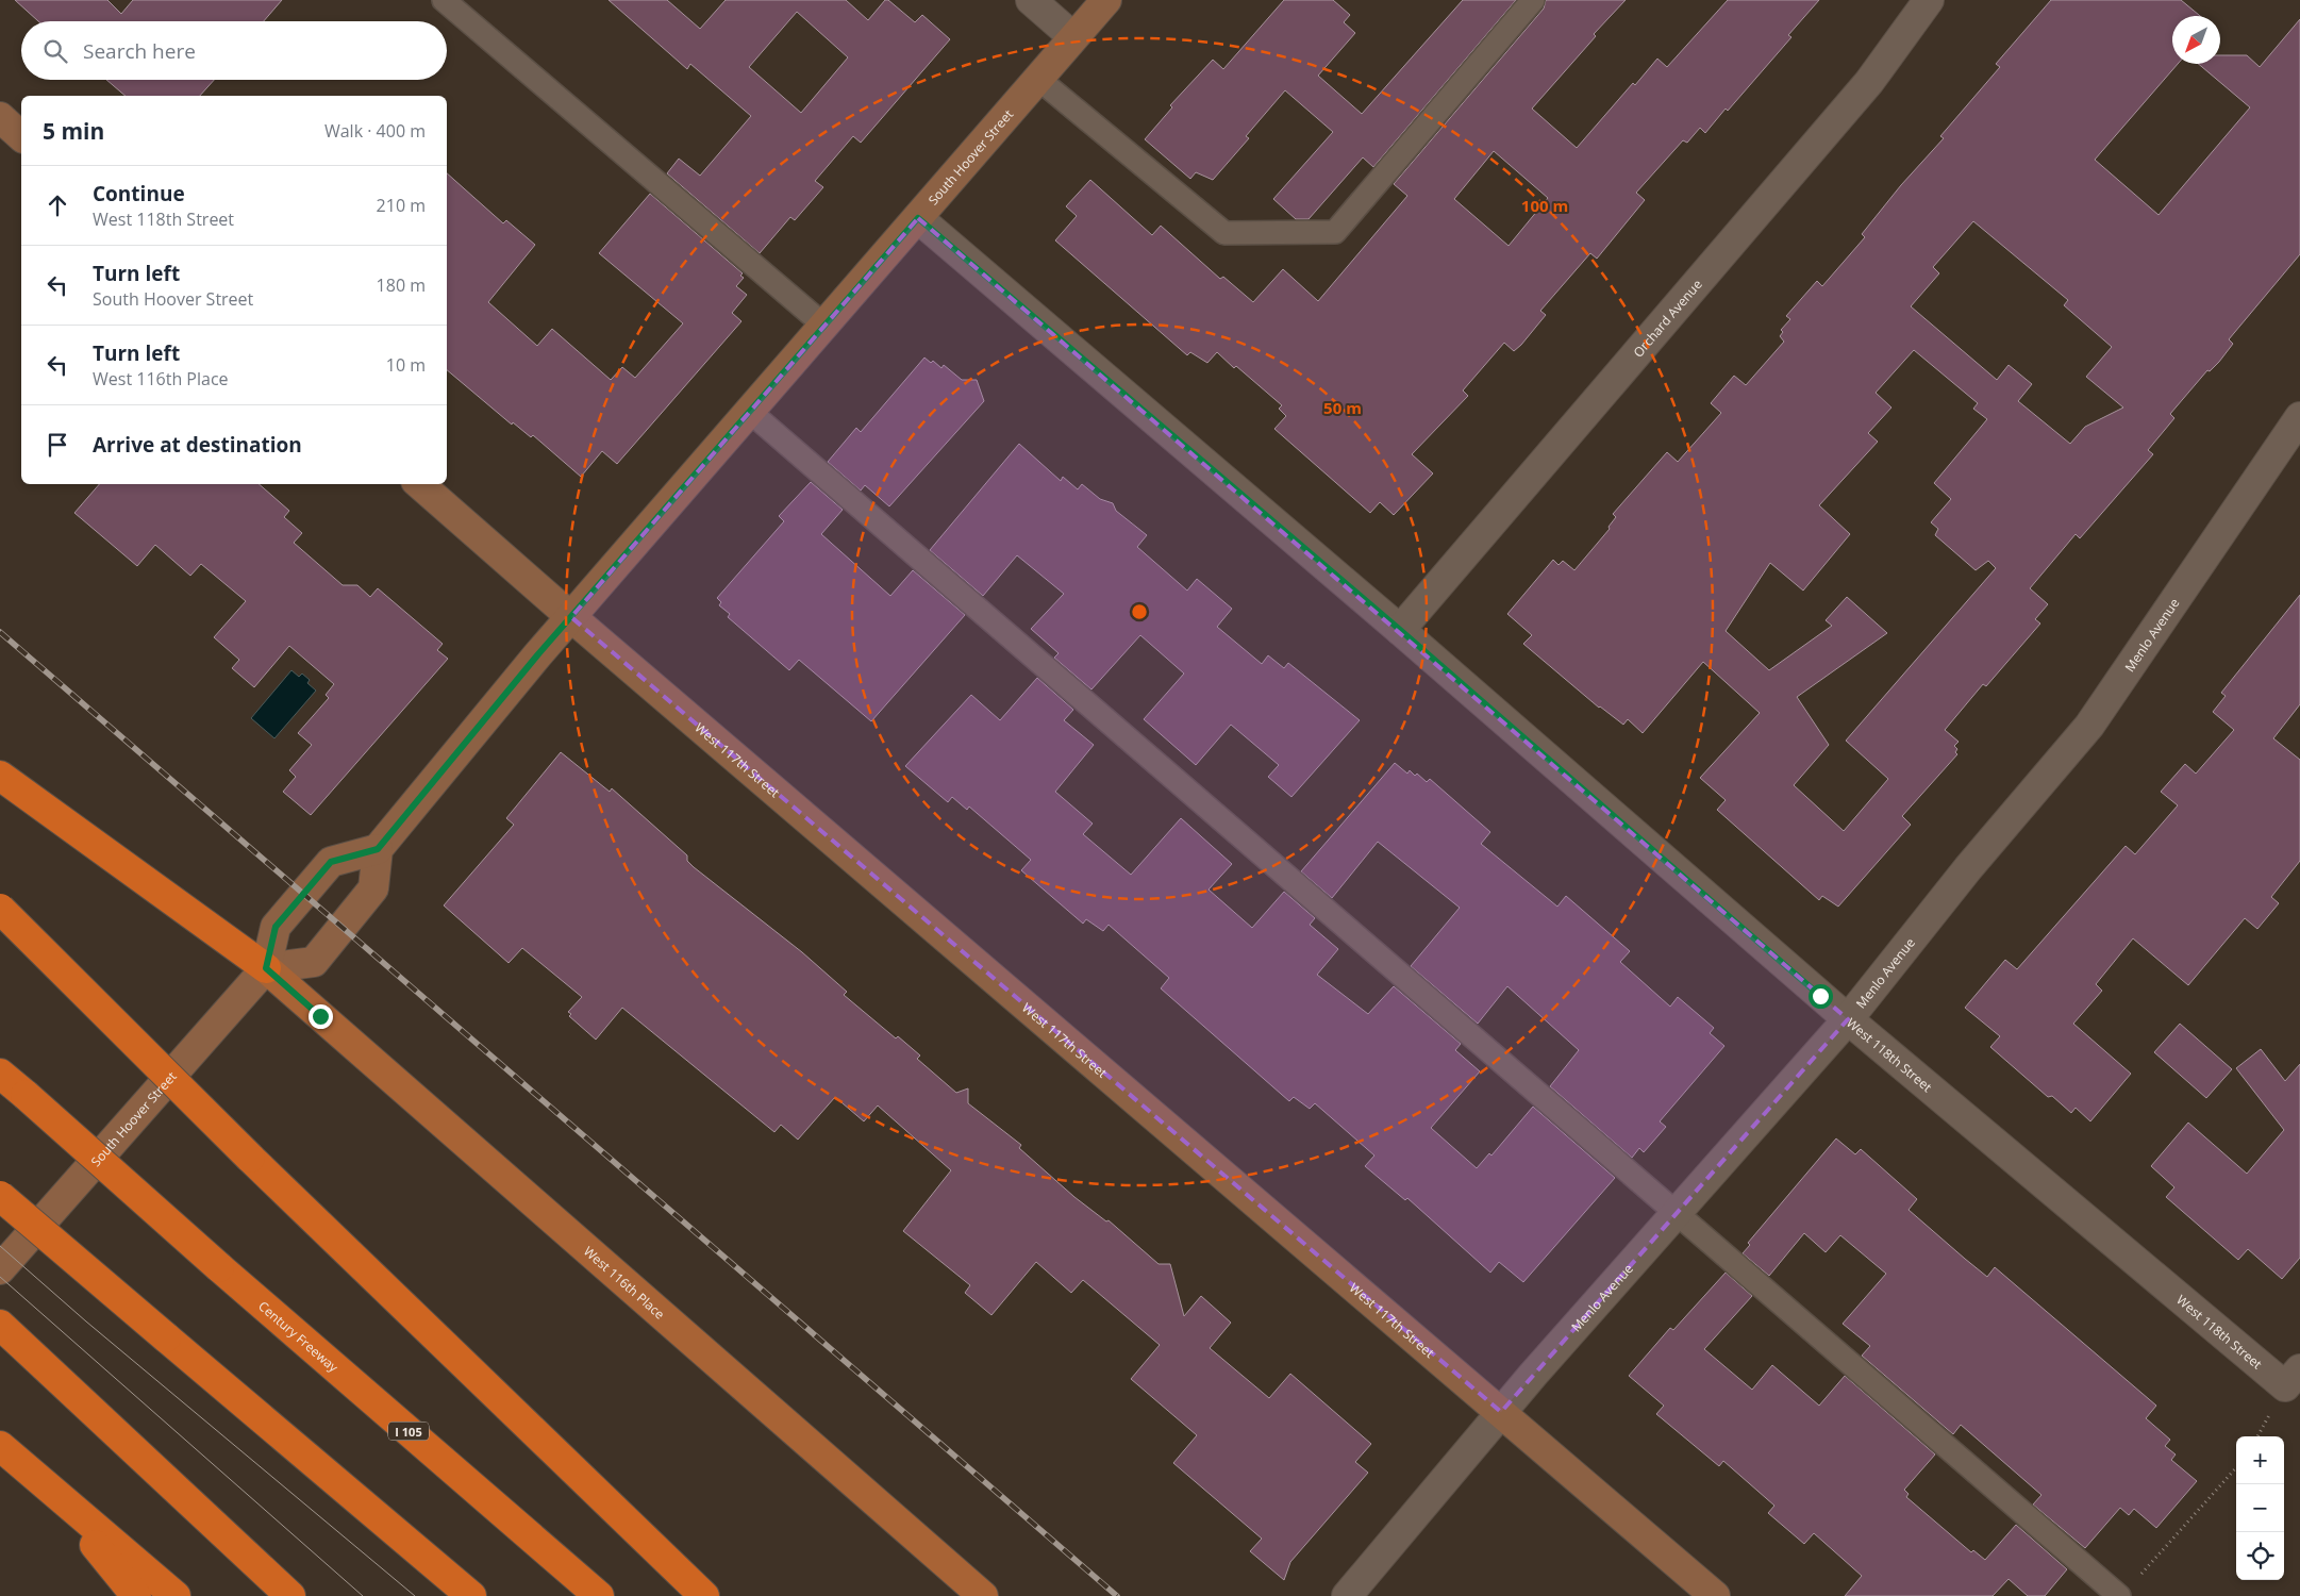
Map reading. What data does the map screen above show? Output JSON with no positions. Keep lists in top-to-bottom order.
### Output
{
  "streets": {
    "highway": ["Century Freeway", "I 105"],
    "main road": ["West 116th Place"],
    "street": [
      "South Hoover Street",
      "Orchard Avenue",
      "Menlo Avenue",
      "West 117th Street",
      "West 118th Street"
    ]
  },
  "crossings": [
    ["South Hoover Street", "West 117th Street"],
    ["South Hoover Street", "West 118th Street"],
    ["South Hoover Street", "West 116th Place"],
    ["Orchard Avenue", "West 118th Street"],
    ["Menlo Avenue", "West 117th Street"],
    ["Menlo Avenue", "West 118th Street"]
  ],
  "north": "bottom left",
  "page": {
    "search": "Search here",
    "heading": ["5 min", "Walk · 400 m"],
    "list": [
      ["Continue", "West 118th Street", "210 m"],
      ["Turn left", "South Hoover Street", "180 m"],
      ["Turn left", "West 116th Place", "10 m"],
      "Arrive at destination"
    ],
    "map_buttons": ["+", "−"]
  },
  "rings": ["100 m", "50 m"]
}
